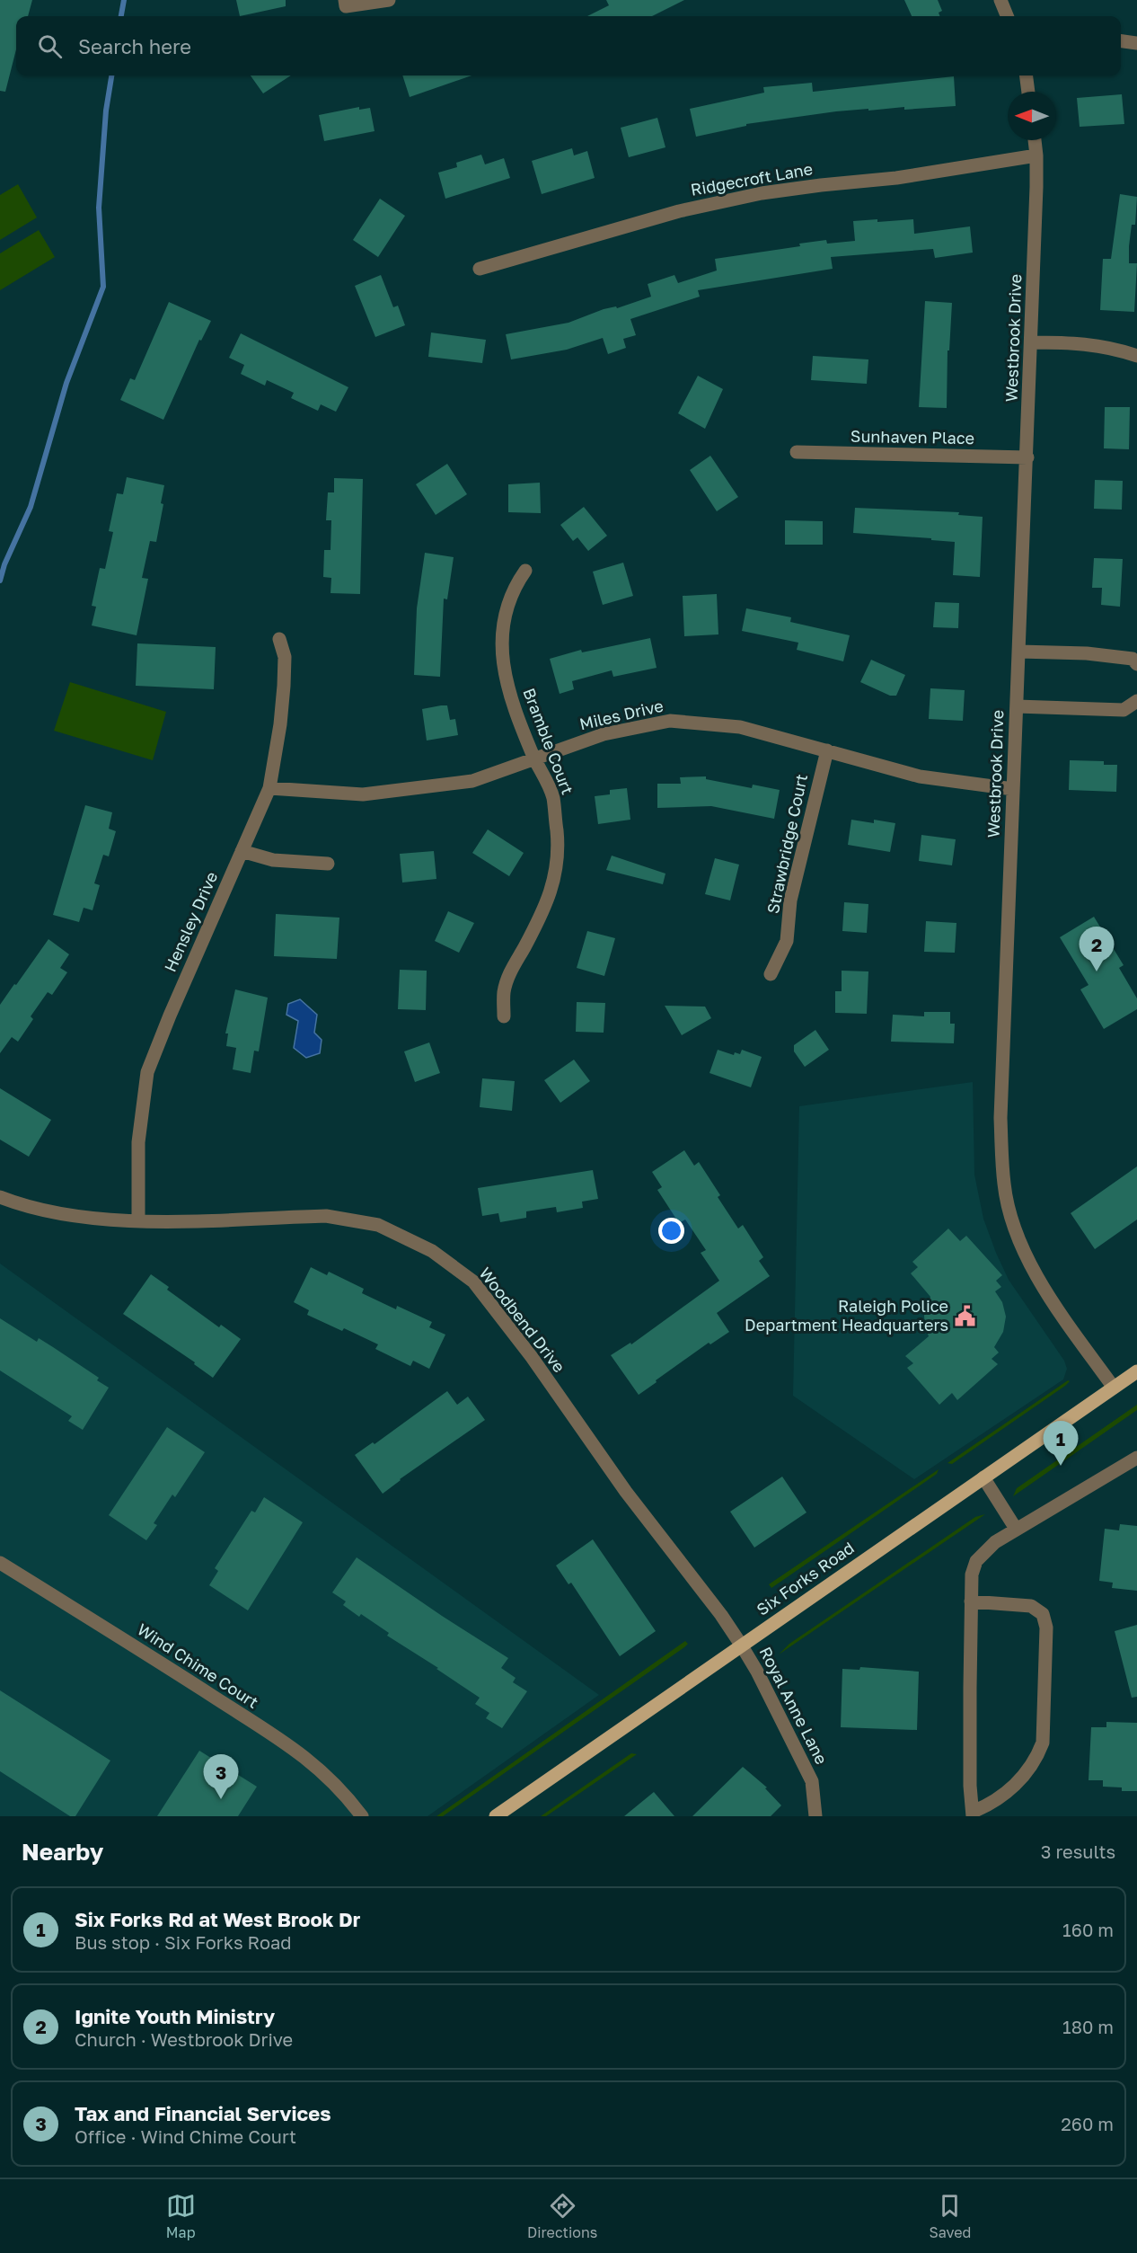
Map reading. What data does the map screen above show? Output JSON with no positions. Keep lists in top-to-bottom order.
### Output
{
  "streets": {
    "main road": ["Six Forks Road"],
    "street": [
      "Ridgecroft Lane",
      "Westbrook Drive",
      "Sunhaven Place",
      "Miles Drive",
      "Bramble Court",
      "Strawbridge Court",
      "Hensley Drive",
      "Woodbend Drive",
      "Wind Chime Court",
      "Royal Anne Lane"
    ]
  },
  "crossings": [
    ["Ridgecroft Lane", "Westbrook Drive"],
    ["Westbrook Drive", "Sunhaven Place"],
    ["Westbrook Drive", "Miles Drive"],
    ["Westbrook Drive", "Six Forks Road"],
    ["Miles Drive", "Bramble Court"],
    ["Miles Drive", "Strawbridge Court"],
    ["Miles Drive", "Hensley Drive"],
    ["Hensley Drive", "Woodbend Drive"],
    ["Woodbend Drive", "Six Forks Road"],
    ["Woodbend Drive", "Royal Anne Lane"],
    ["Six Forks Road", "Royal Anne Lane"]
  ],
  "places": {
    "public building": ["Raleigh Police Department Headquarters"]
  },
  "north": "left",
  "page": {
    "search": "Search here",
    "pins": ["2", "1", "3"],
    "heading": ["Nearby", "3 results"],
    "list": [
      {
        "mark": "1",
        "name": "Six Forks Rd at West Brook Dr",
        "note": "Bus stop · Six Forks Road",
        "value": "160 m"
      },
      {
        "mark": "2",
        "name": "Ignite Youth Ministry",
        "note": "Church · Westbrook Drive",
        "value": "180 m"
      },
      {
        "mark": "3",
        "name": "Tax and Financial Services",
        "note": "Office · Wind Chime Court",
        "value": "260 m"
      }
    ],
    "nav": ["Map", "Directions", "Saved"]
  }
}
